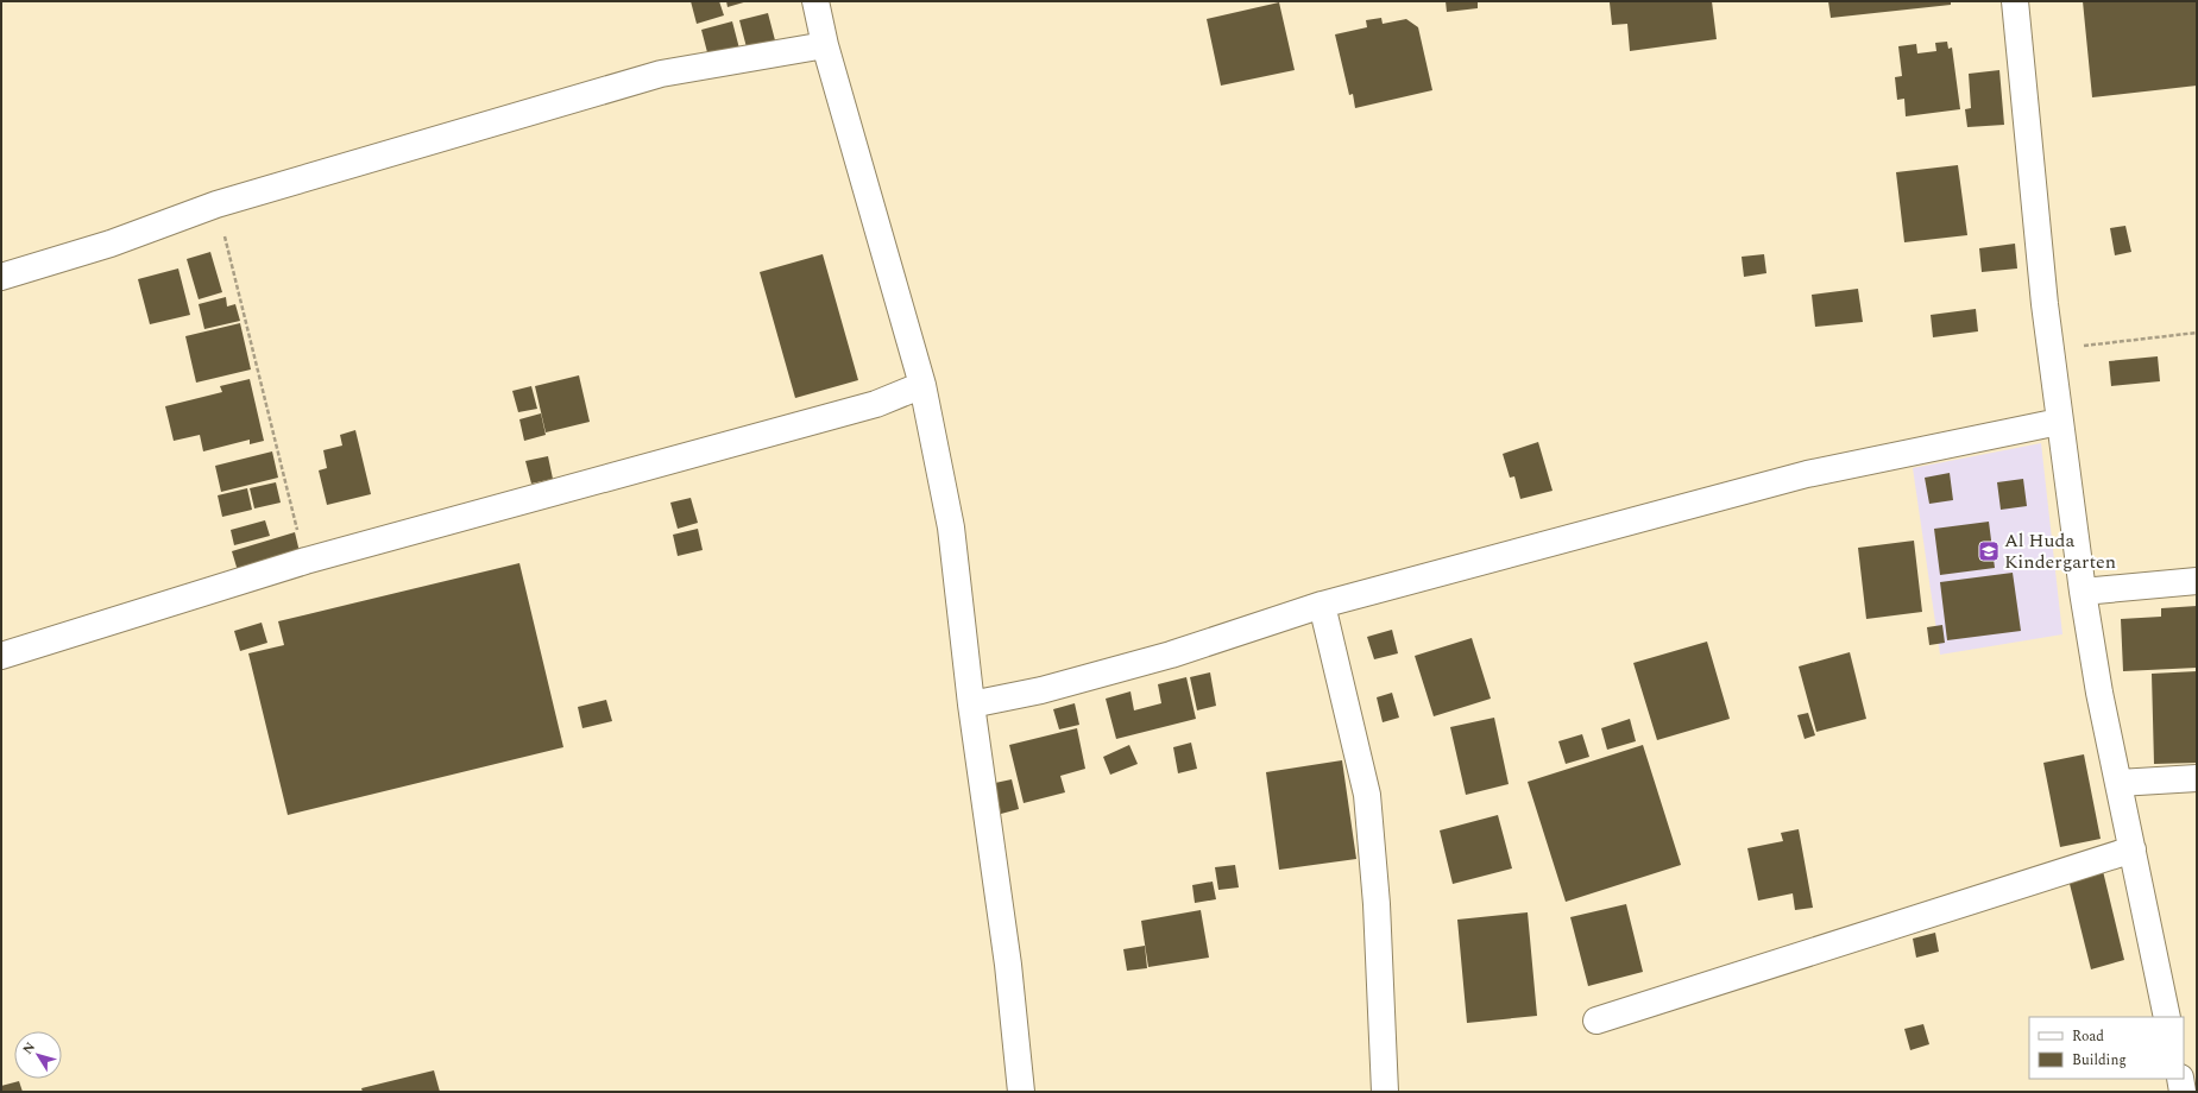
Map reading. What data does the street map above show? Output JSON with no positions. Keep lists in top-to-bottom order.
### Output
{
  "places": {
    "school or university": ["Al Huda Kindergarten"]
  },
  "legend": ["Road", "Building"],
  "north": "top left"
}
